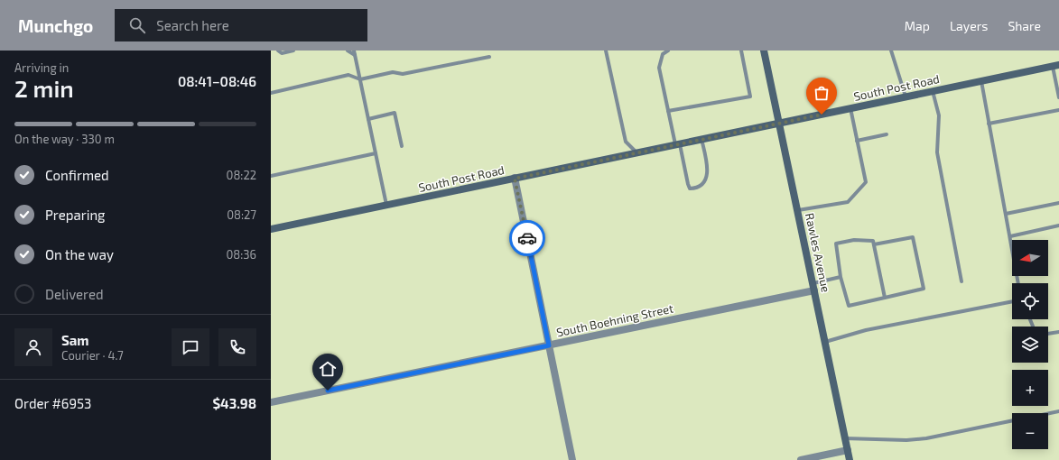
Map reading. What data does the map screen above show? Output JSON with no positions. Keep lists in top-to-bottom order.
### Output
{
  "streets": {
    "main road": ["South Post Road", "Rawles Avenue"],
    "street": ["South Boehning Street"]
  },
  "crossings": [
    ["South Post Road", "Rawles Avenue"],
    ["Rawles Avenue", "South Boehning Street"]
  ],
  "north": "left",
  "page": {
    "header": "Munchgo",
    "search": "Search here",
    "nav": ["Map", "Layers", "Share"],
    "heading": ["2 min", "Arriving in", "08:41–08:46"],
    "panel": [
      "Sam",
      "Courier · 4.7",
      "Order #6953",
      "$43.98"
    ],
    "bar": "On the way · 330 m",
    "list": [
      ["Confirmed", "08:22"],
      ["Preparing", "08:27"],
      ["On the way", "08:36"],
      "Delivered"
    ],
    "map_buttons": ["+", "−"]
  }
}
